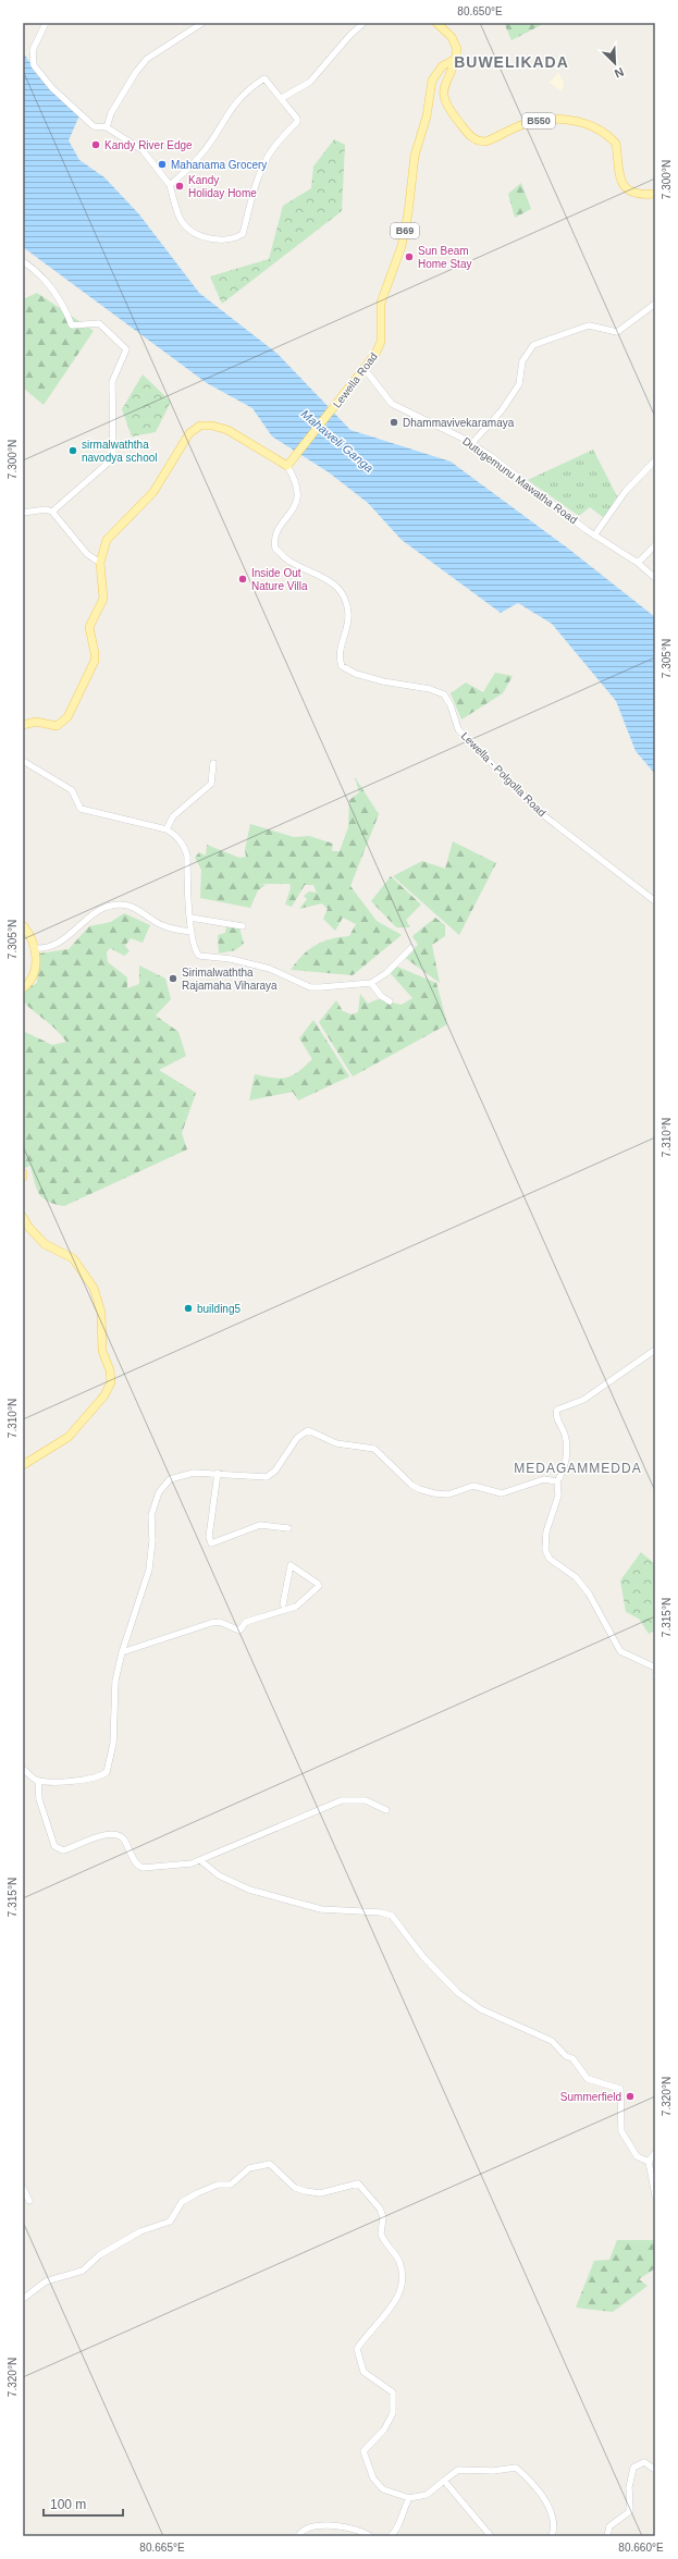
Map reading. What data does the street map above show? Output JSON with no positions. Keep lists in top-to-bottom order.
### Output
{
  "streets": {
    "main road": ["B550", "B69", "Lewella Road"],
    "street": ["Dutugemunu Mawatha Road", "Lewella - Polgolla Road"]
  },
  "crossings": [
    ["B550", "Lewella Road"],
    ["Lewella Road", "Dutugemunu Mawatha Road"],
    ["Lewella Road", "Lewella - Polgolla Road"]
  ],
  "districts": ["BUWELIKADA", "MEDAGAMMEDDA"],
  "water": ["Mahaweli Ganga"],
  "places": [
    "Kandy River Edge",
    "Mahanama Grocery",
    "Kandy Holiday Home",
    "Sun Beam Home Stay",
    "Dhammavivekaramaya",
    "sirmalwaththa navodya school",
    "Inside Out Nature Villa",
    "Sirimalwaththa Rajamaha Viharaya",
    "building5",
    "Summerfield"
  ],
  "scale_bar": "100 m",
  "north": "bottom right",
  "coordinates": [
    "80.650°E",
    "7.300°N",
    "7.305°N",
    "7.310°N",
    "7.315°N",
    "7.320°N",
    "80.665°E",
    "80.660°E"
  ]
}
